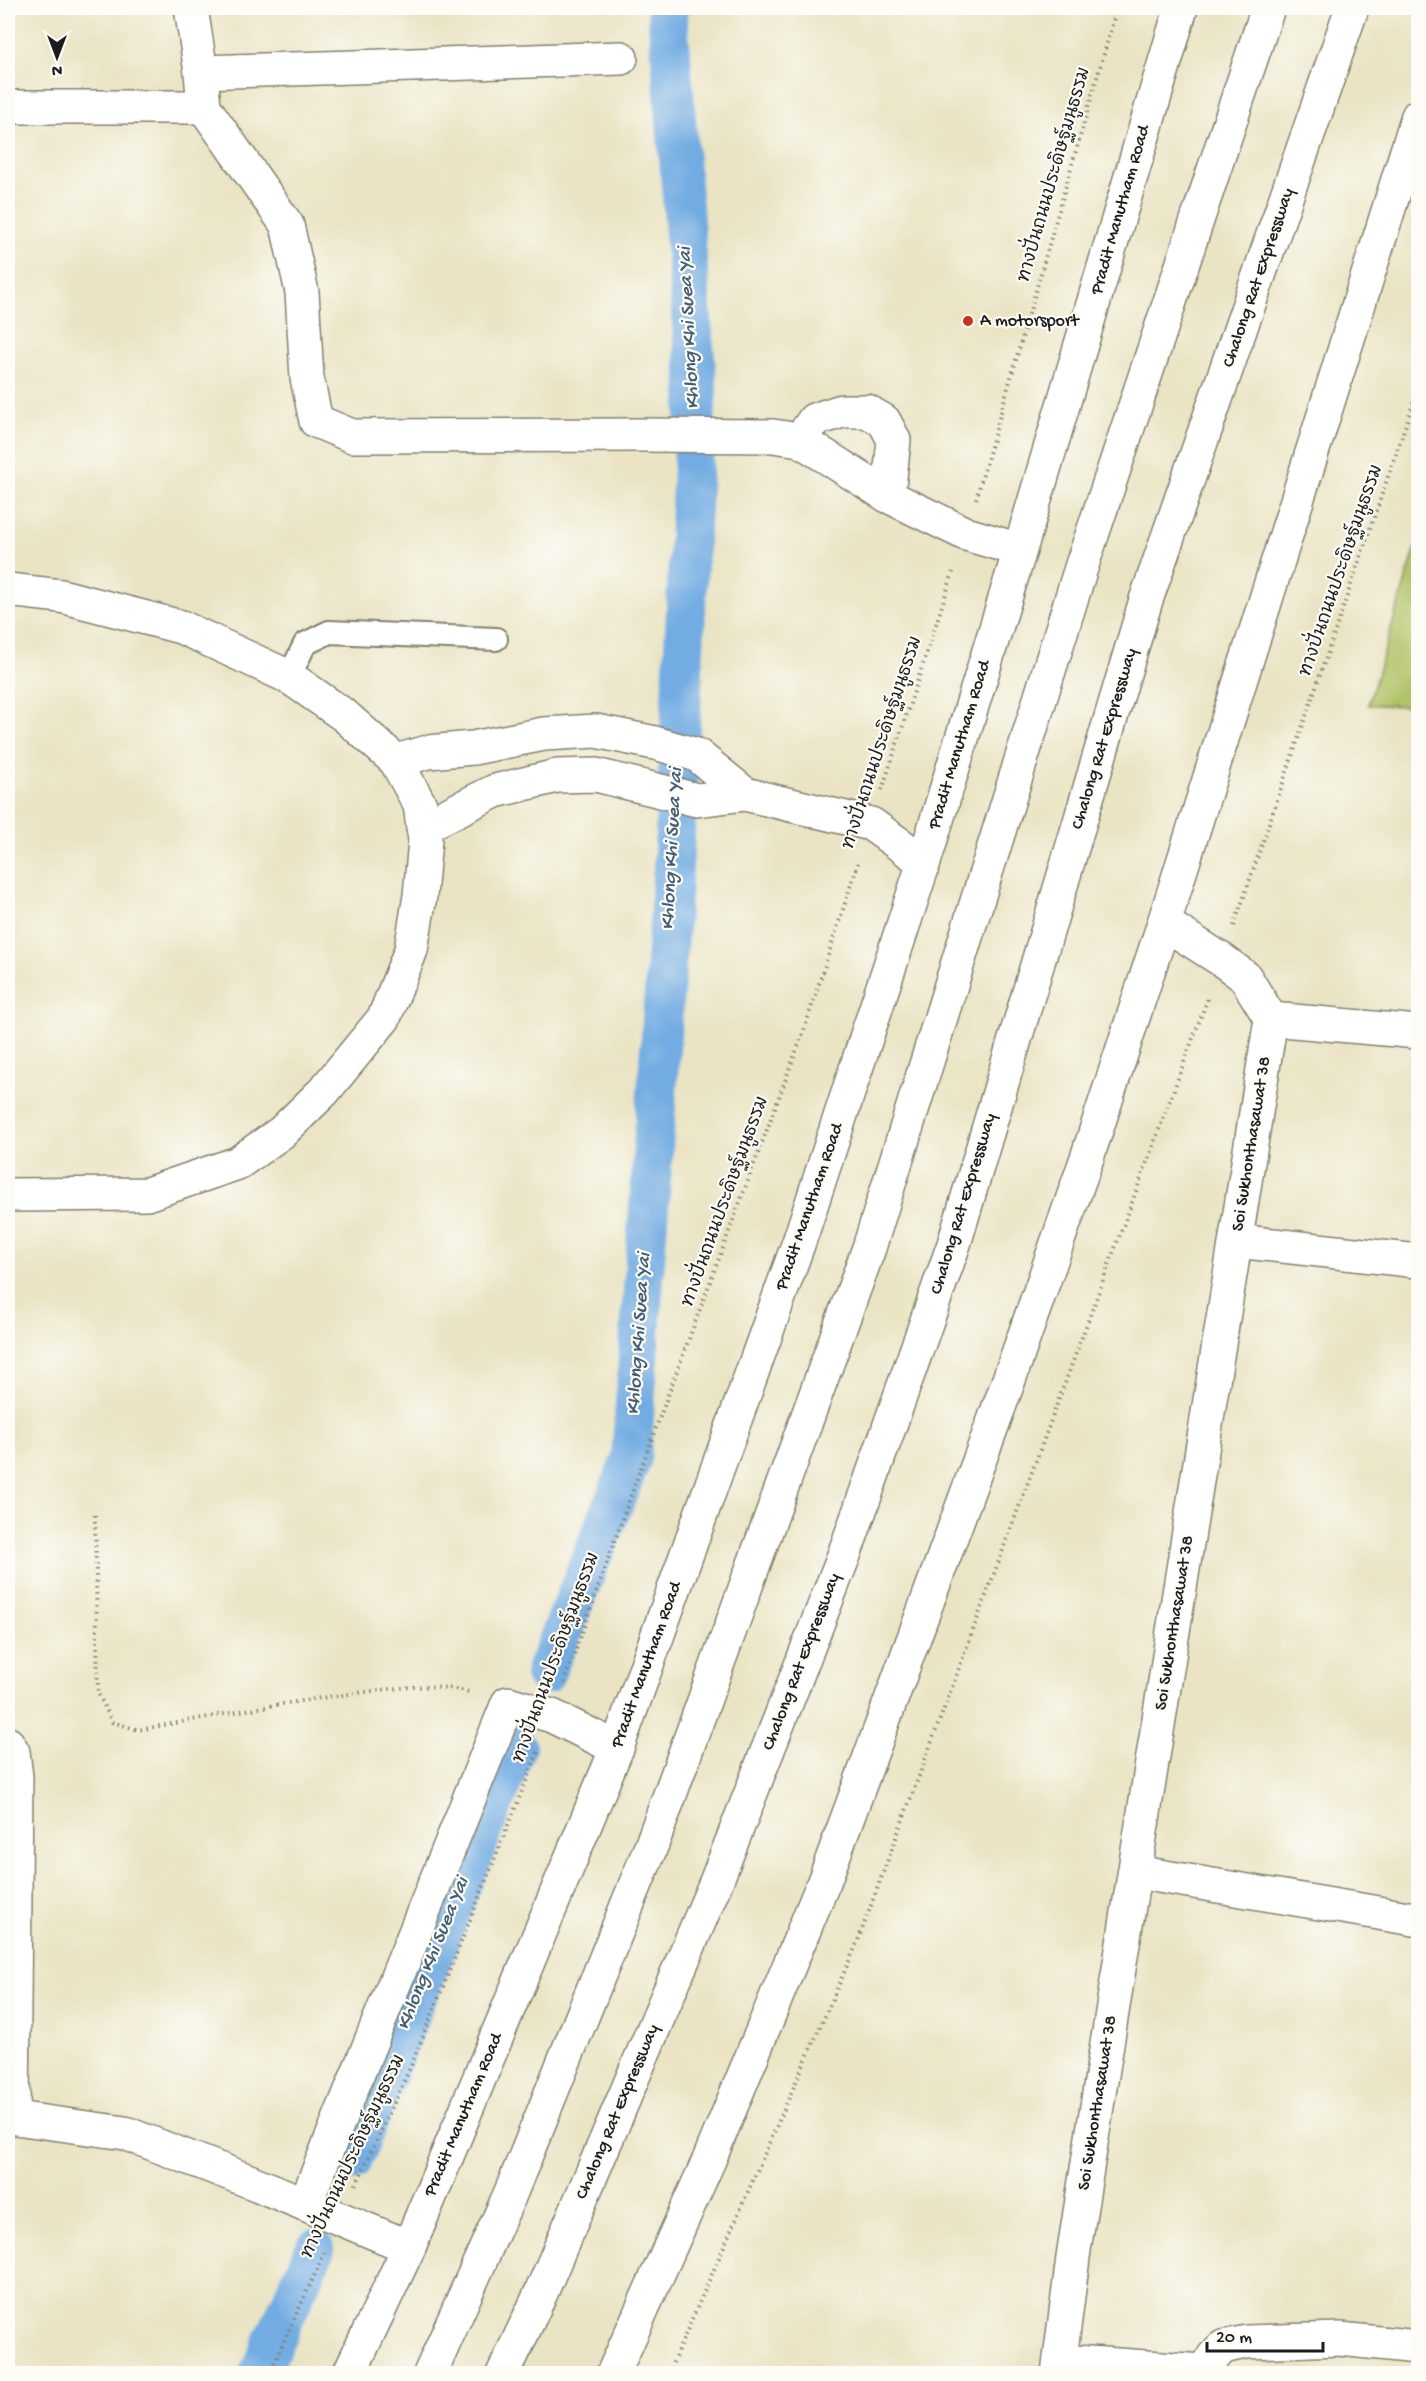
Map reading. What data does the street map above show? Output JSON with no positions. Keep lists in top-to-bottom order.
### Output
{
  "streets": {
    "main road": ["Pradit Manutham Road", "Chalong Rat Expressway", "Soi Sukhonthasawat 38"],
    "path": ["ทางปั่นถนนประดิษฐ์มนูธรรม"]
  },
  "water": ["Khlong Khi Suea Yai"],
  "places": ["A motorsport"],
  "scale_bar": "20 m",
  "north": "bottom"
}
